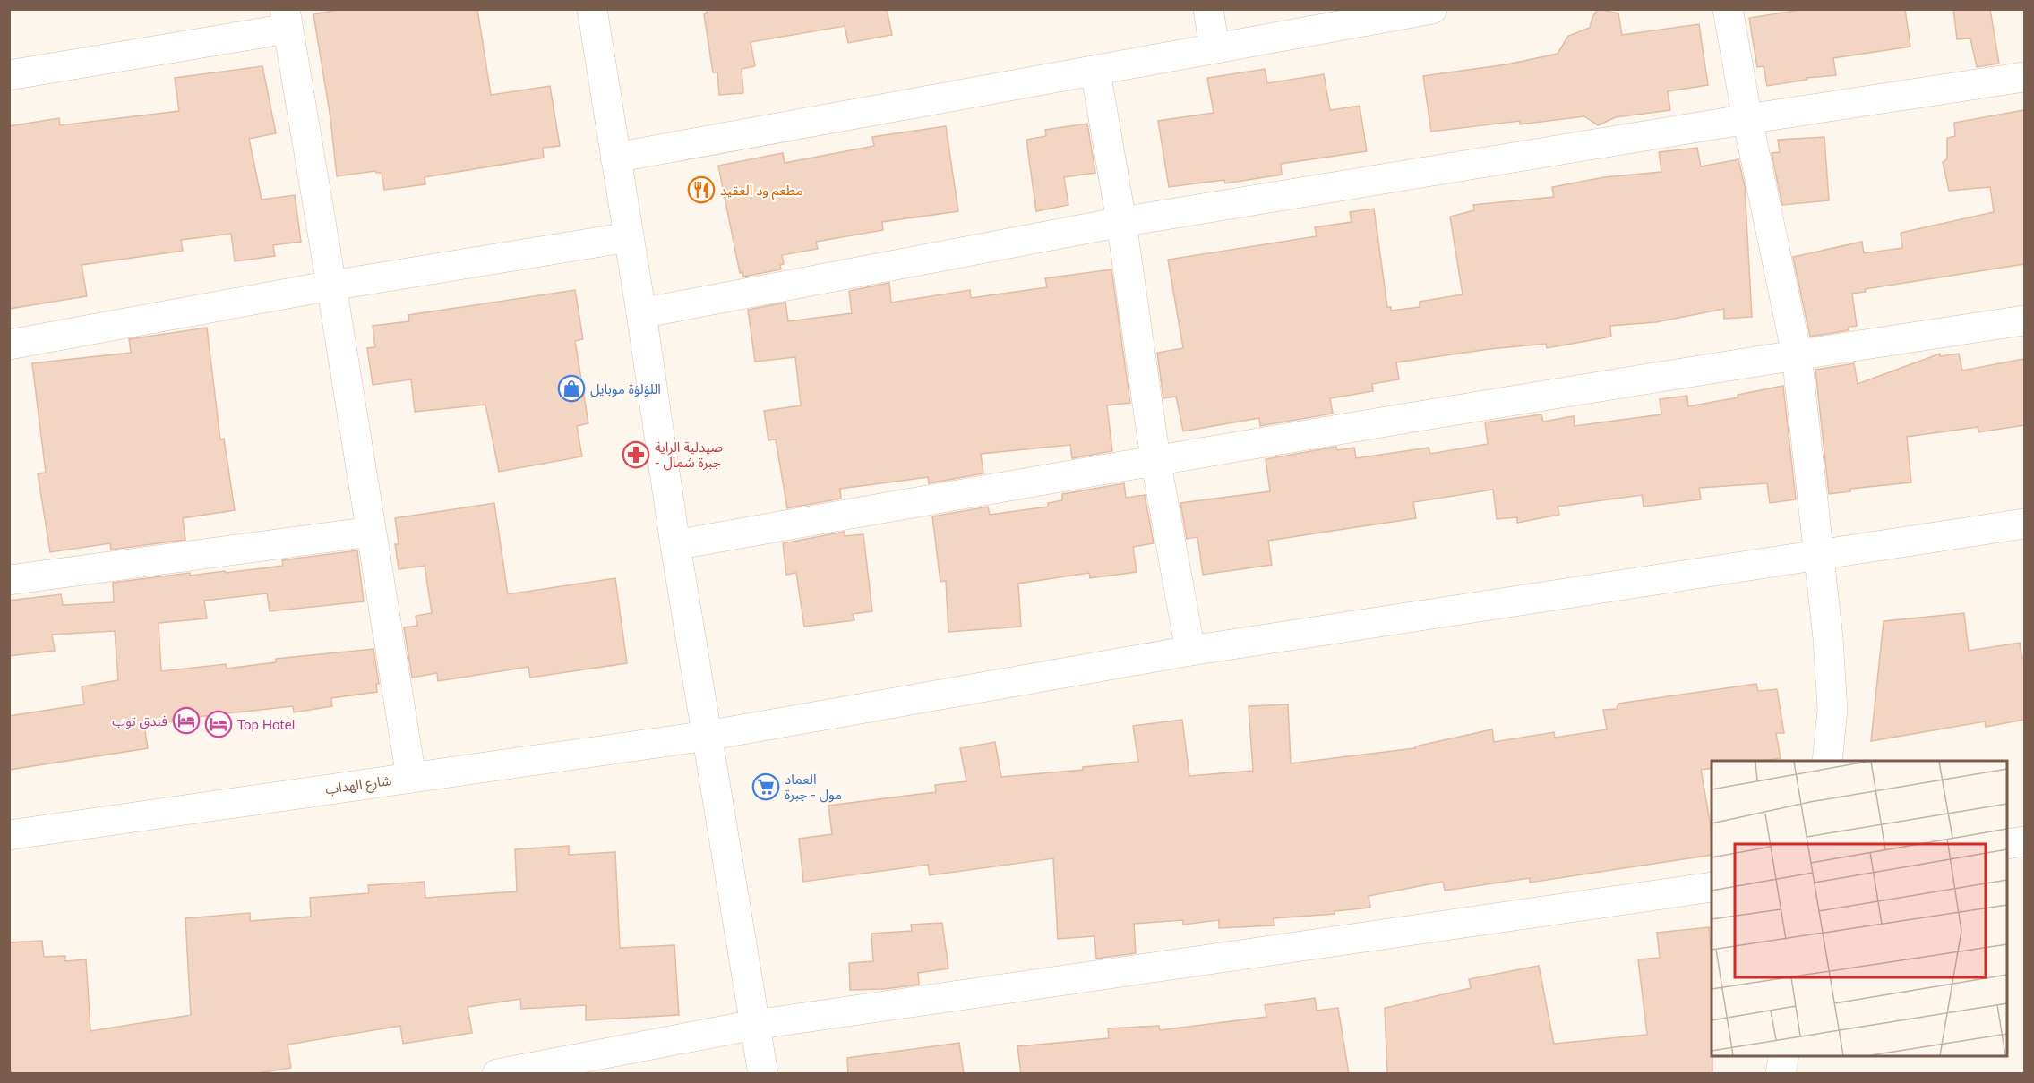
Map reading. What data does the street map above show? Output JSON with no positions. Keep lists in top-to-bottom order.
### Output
{
  "streets": {
    "street": ["شارع الهداب"]
  },
  "places": {
    "restaurant": ["مطعم ود العقيد"],
    "shop": ["اللؤلؤة موبايل"],
    "pharmacy": ["صيدلية الراية - جبرة شمال"],
    "hotel": ["فندق توب", "Top Hotel"],
    "supermarket": ["العماد مول - جبرة"]
  }
}
